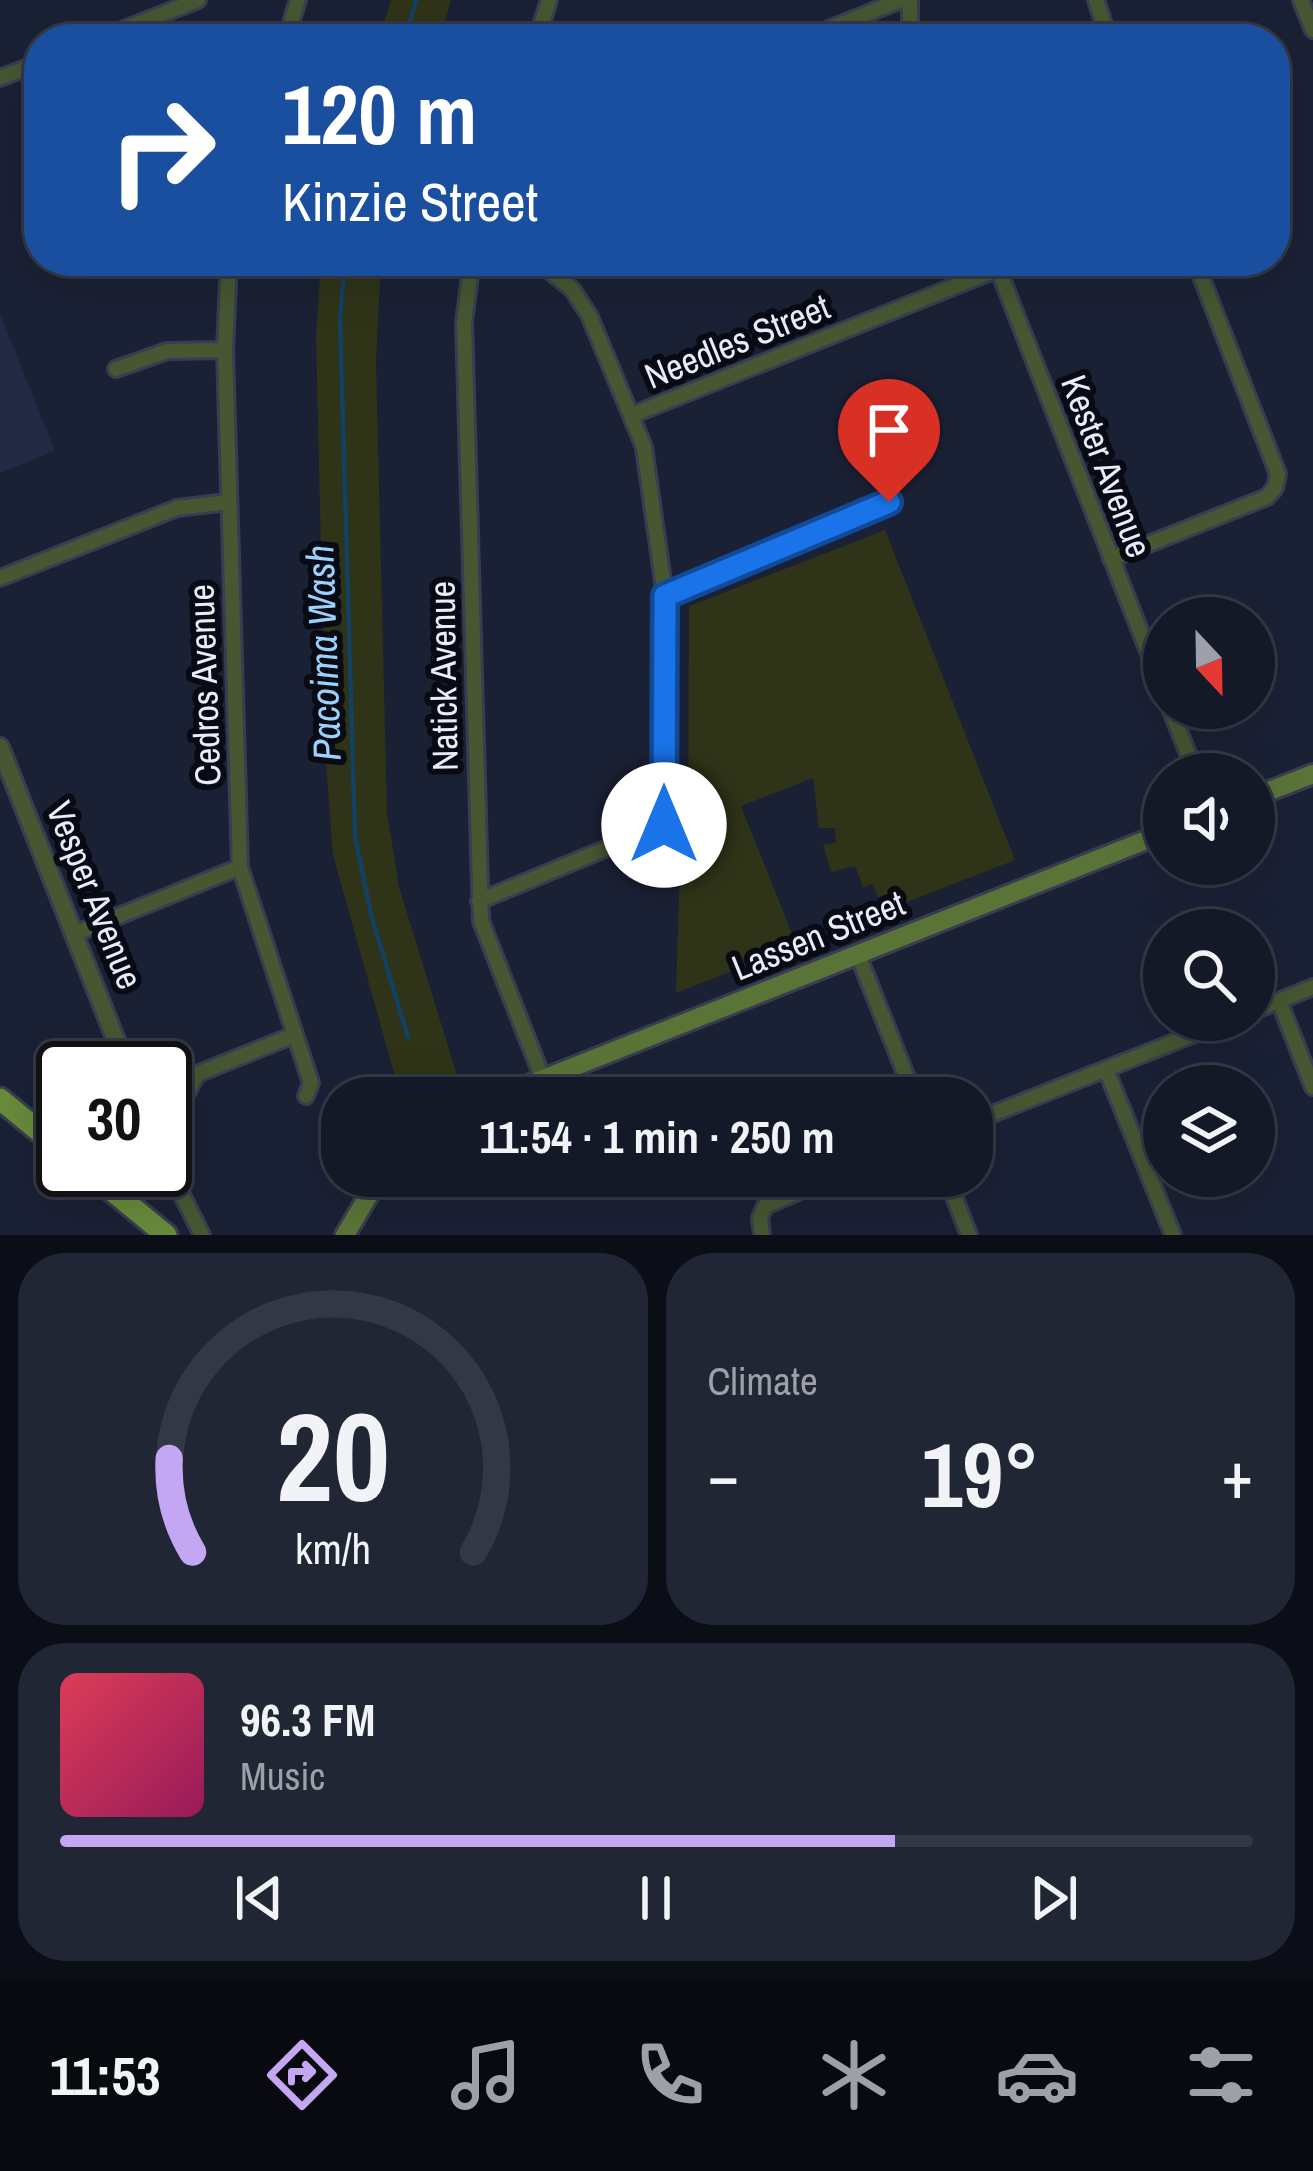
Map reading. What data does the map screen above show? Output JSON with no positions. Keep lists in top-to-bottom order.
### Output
{
  "streets": {
    "main road": ["Lassen Street"],
    "street": [
      "Needles Street",
      "Kester Avenue",
      "Natick Avenue",
      "Cedros Avenue",
      "Vesper Avenue"
    ]
  },
  "water": ["Pacoima Wash"],
  "north": "bottom",
  "page": {
    "turn": ["120 m", "Kinzie Street"],
    "limit": "30",
    "trip": "11:54 · 1 min · 250 m",
    "tile": "Climate",
    "heat": ["−", "19°", "+"],
    "song": ["96.3 FM", "Music"],
    "tabs": "11:53",
    "gauge": ["20", "km/h"]
  }
}
